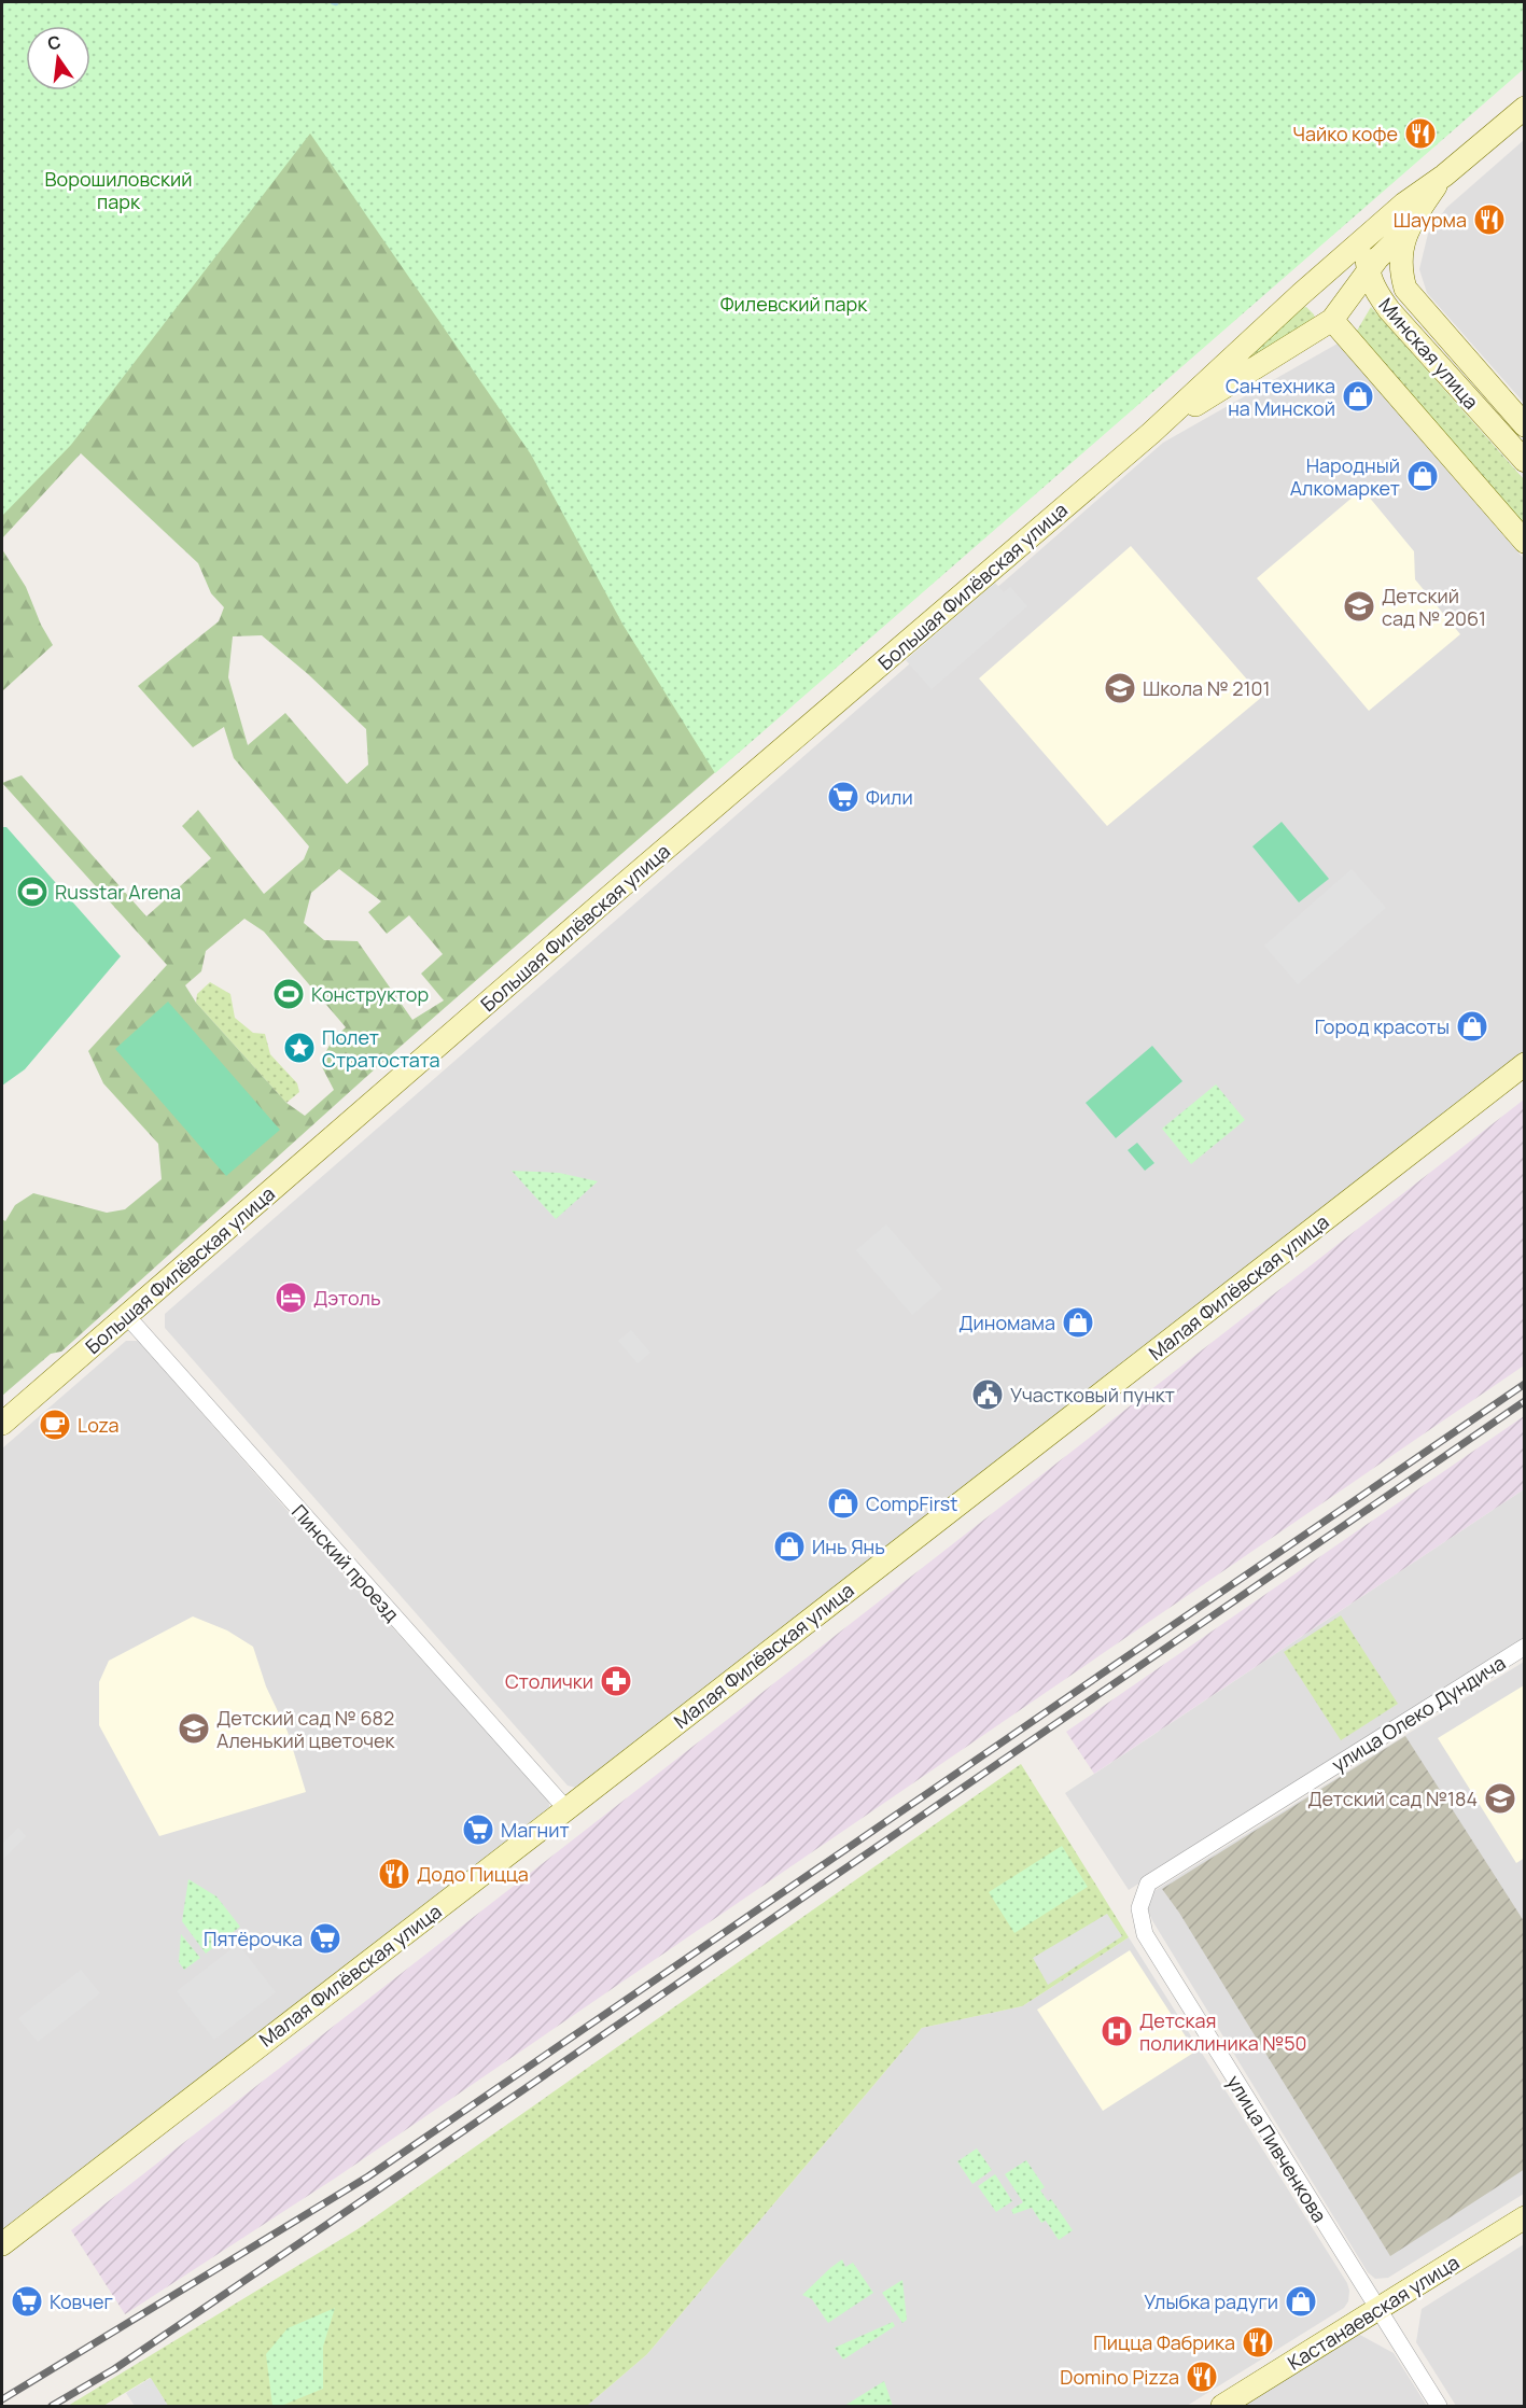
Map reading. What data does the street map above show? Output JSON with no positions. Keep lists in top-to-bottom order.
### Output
{
  "streets": {
    "street": [
      "Минская улица",
      "Большая Филёвская улица",
      "Малая Филёвская улица",
      "Пинский проезд",
      "улица Олеко Дундича",
      "улица Пивченкова",
      "Кастанаевская улица"
    ]
  },
  "crossings": [
    ["Минская улица", "Большая Филёвская улица"],
    ["Большая Филёвская улица", "Пинский проезд"],
    ["Малая Филёвская улица", "Пинский проезд"],
    ["улица Олеко Дундича", "улица Пивченкова"],
    ["улица Пивченкова", "Кастанаевская улица"]
  ],
  "parks": ["Ворошиловский парк", "Филевский парк"],
  "places": {
    "restaurant": [
      "Чайко кофе",
      "Шаурма",
      "Додо Пицца",
      "Пицца Фабрика",
      "Domino Pizza"
    ],
    "shop": [
      "Сантехника на Минской",
      "Народный Алкомаркет",
      "Город красоты",
      "Диномама",
      "CompFirst",
      "Инь Янь",
      "Улыбка радуги"
    ],
    "school or university": [
      "Детский сад № 2061",
      "Школа № 2101",
      "Детский сад № 682 Аленький цветочек",
      "Детский сад №184"
    ],
    "supermarket": [
      "Фили",
      "Магнит",
      "Пятёрочка",
      "Ковчег"
    ],
    "sports": ["Russtar Arena", "Конструктор"],
    "place": ["Полет Стратостата"],
    "hotel": ["Дэтоль"],
    "public building": ["Участковый пункт"],
    "cafe": ["Loza"],
    "pharmacy": ["Столички"],
    "hospital": ["Детская поликлиника №50"]
  },
  "north": "top"
}
